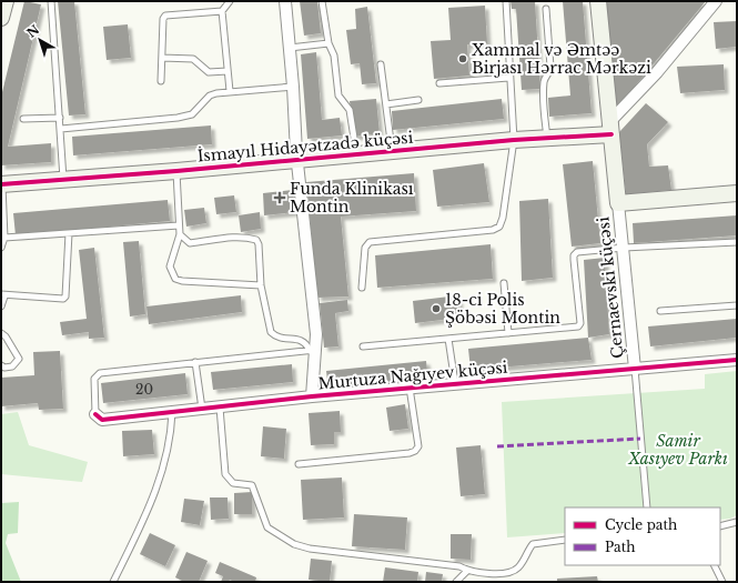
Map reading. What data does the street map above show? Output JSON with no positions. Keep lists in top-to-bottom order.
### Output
{
  "streets": {
    "street": ["İsmayıl Hidayətzadə küçəsi", "Çernaevski küçəsi", "Murtuza Nağıyev küçəsi"]
  },
  "crossings": [
    ["Çernaevski küçəsi", "Murtuza Nağıyev küçəsi"]
  ],
  "parks": ["Samir Xasıyev Parkı"],
  "places": {
    "other": ["Xammal və Əmtəə Birjası Hərrac Mərkəzi", "18-ci Polis Şöbəsi Montin"],
    "health": ["Funda Klinikası Montin"]
  },
  "house_numbers": ["20"],
  "legend": ["Cycle path", "Path"],
  "north": "top left"
}
